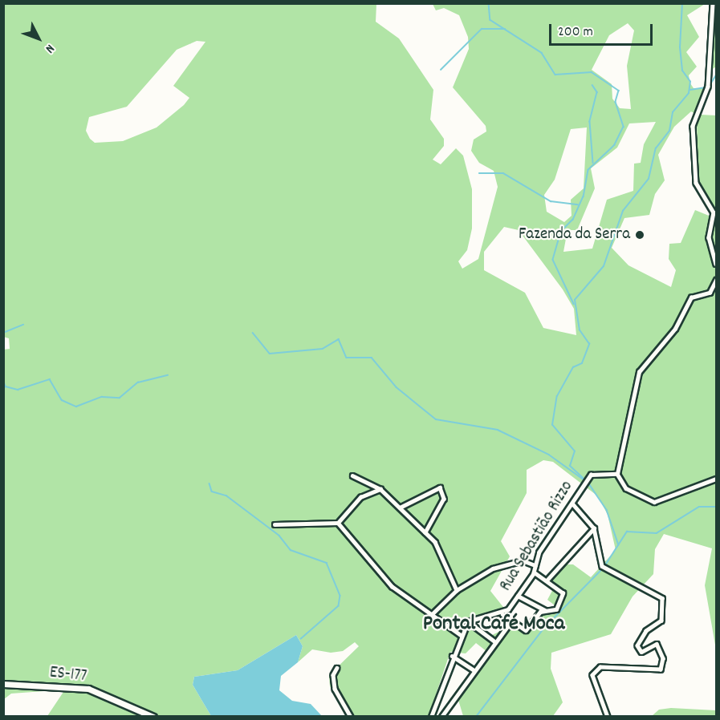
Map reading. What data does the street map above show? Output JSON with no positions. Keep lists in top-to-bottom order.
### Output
{
  "streets": {
    "main road": ["ES-177"],
    "street": ["Rua Sebastião Rizzo"]
  },
  "districts": ["Pontal Café Moca"],
  "places": ["Fazenda da Serra"],
  "scale_bar": "200 m",
  "north": "bottom right"
}
